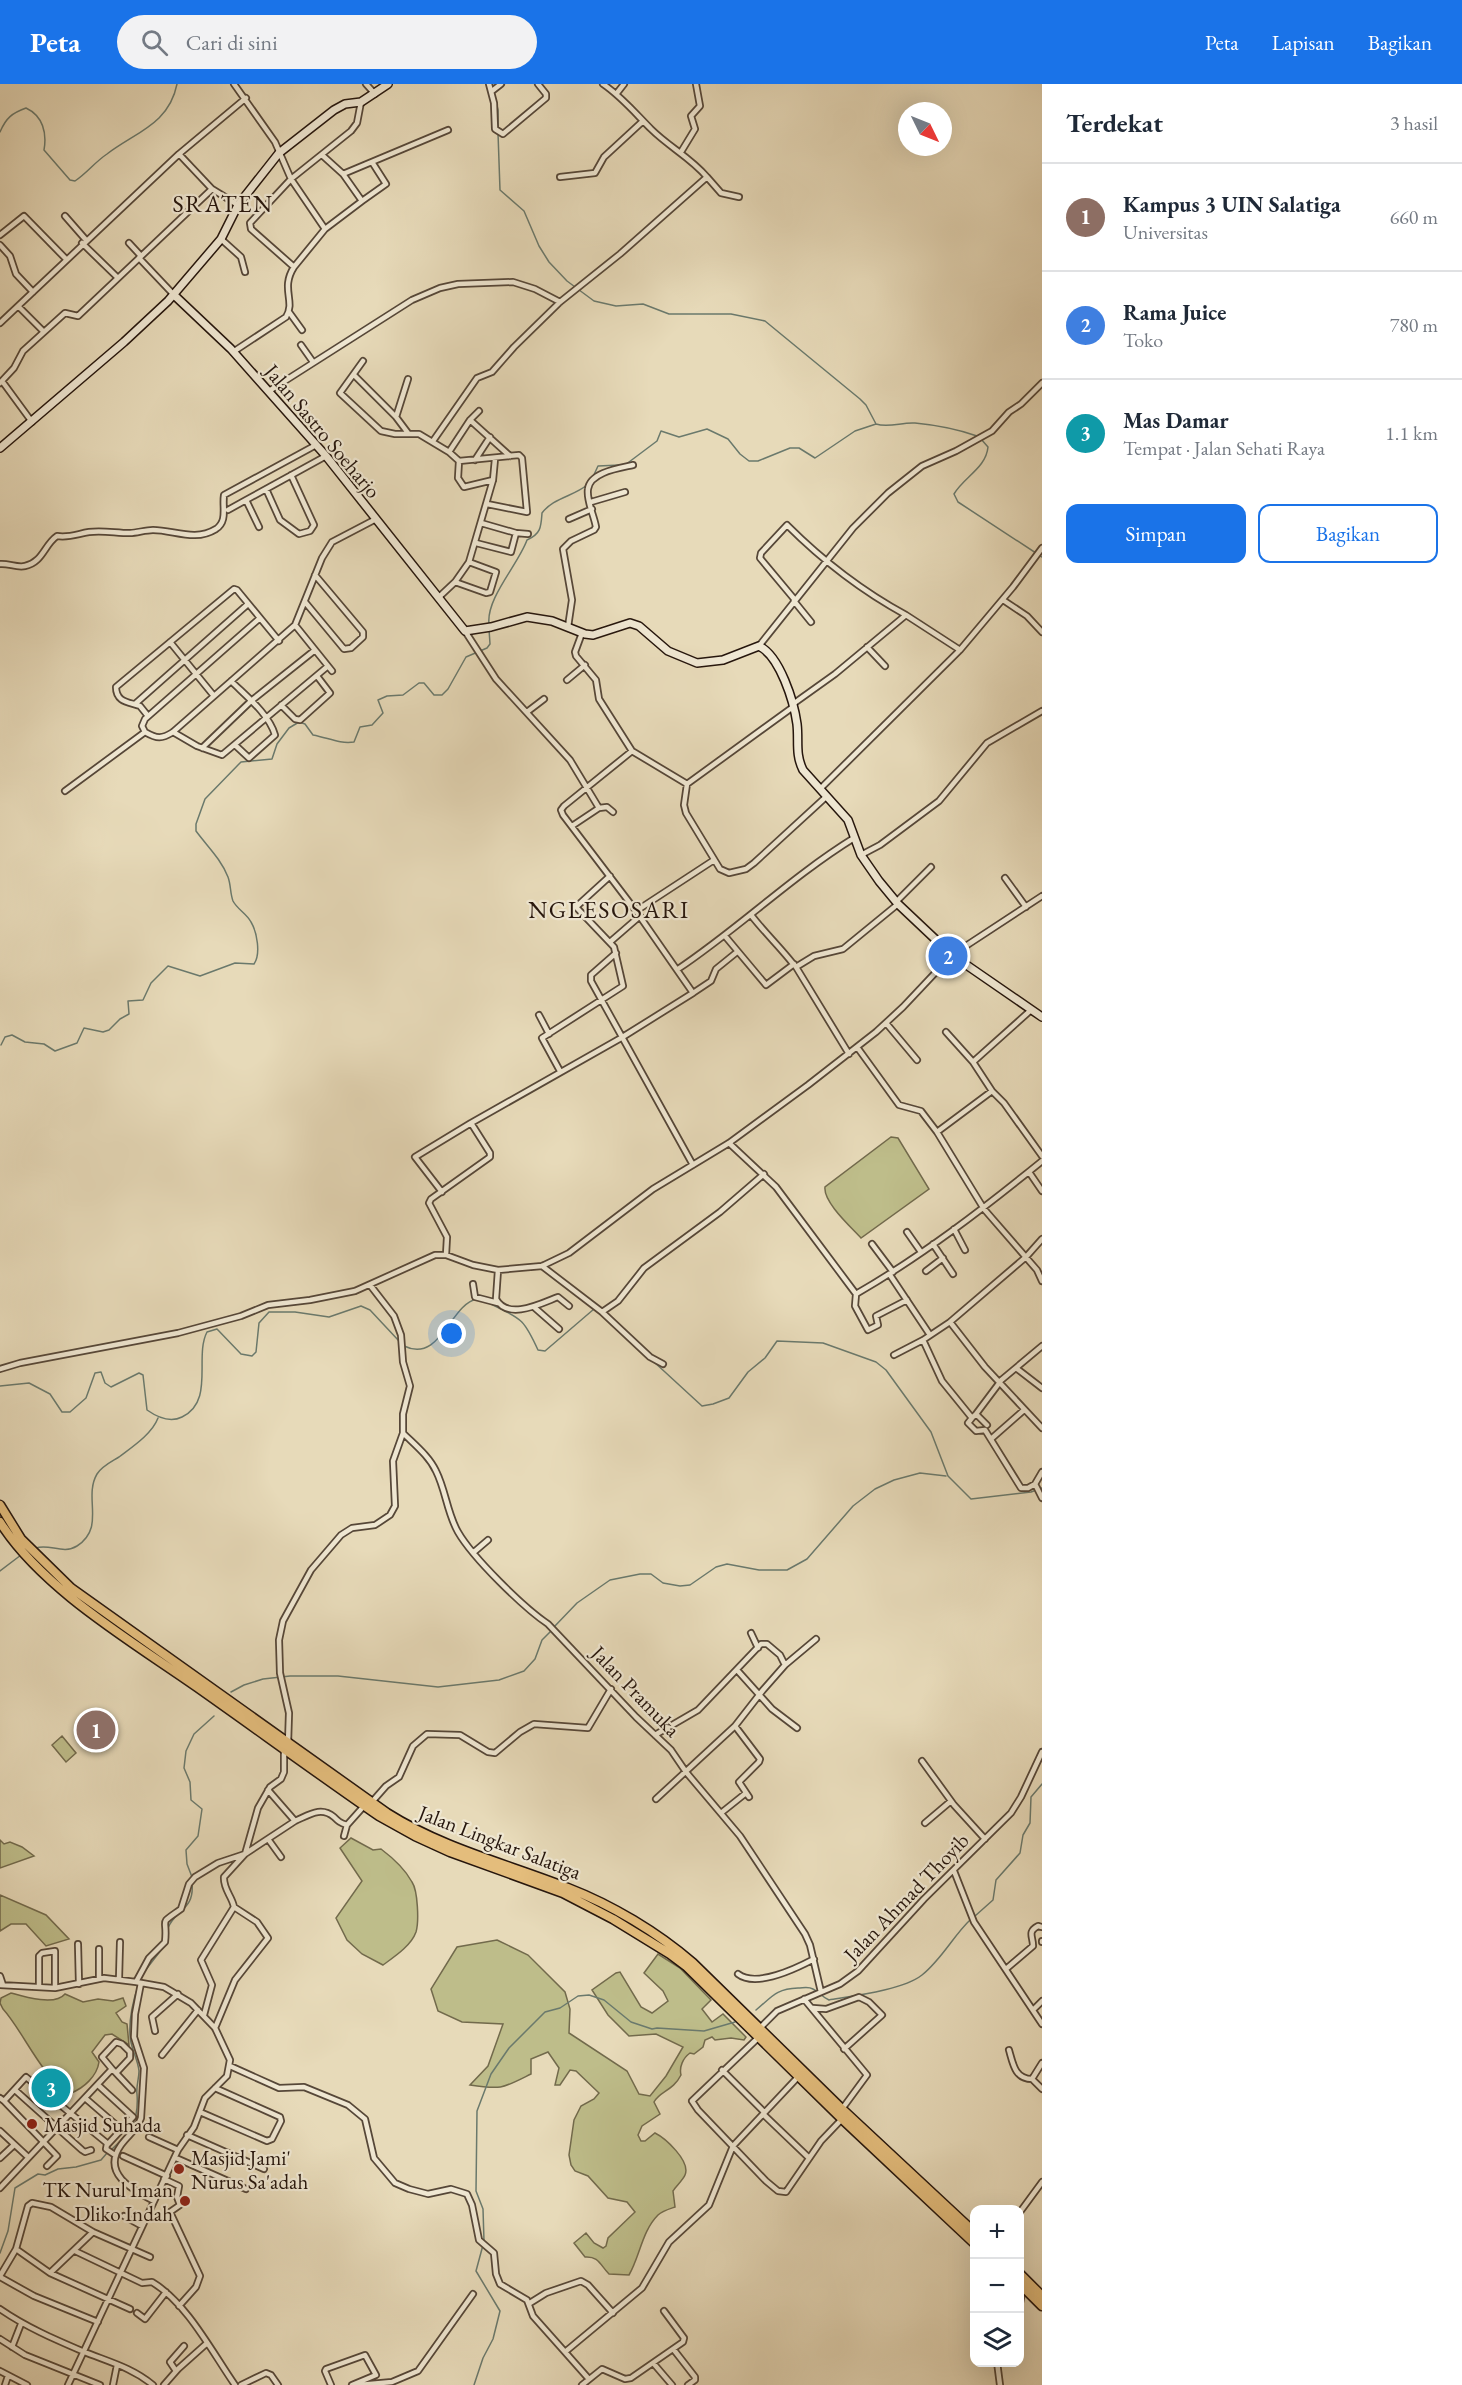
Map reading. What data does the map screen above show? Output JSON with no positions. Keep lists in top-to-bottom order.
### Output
{
  "streets": {
    "highway": ["Jalan Lingkar Salatiga"],
    "street": ["Jalan Sastro Soeharjo", "Jalan Pramuka", "Jalan Ahmad Thoyib"]
  },
  "crossings": [
    ["Jalan Pramuka", "Jalan Ahmad Thoyib"],
    ["Jalan Lingkar Salatiga", "Jalan Ahmad Thoyib"]
  ],
  "districts": ["SRATEN", "NGLESOSARI"],
  "places": ["Masjid Suhada", "Masjid Jami' Nurus Sa'adah", "TK Nurul Iman Dliko Indah"],
  "north": "bottom right",
  "page": {
    "header": "Peta",
    "search": "Cari di sini",
    "nav": ["Peta", "Lapisan", "Bagikan"],
    "heading": ["Terdekat", "3 hasil"],
    "list": [
      {
        "mark": "1",
        "name": "Kampus 3 UIN Salatiga",
        "note": "Universitas",
        "value": "660 m"
      },
      {
        "mark": "2",
        "name": "Rama Juice",
        "note": "Toko",
        "value": "780 m"
      },
      {
        "mark": "3",
        "name": "Mas Damar",
        "note": "Tempat · Jalan Sehati Raya",
        "value": "1.1 km"
      }
    ],
    "buttons": ["Simpan", "Bagikan"],
    "pins": ["2", "1", "3"],
    "map_buttons": ["+", "−"]
  }
}
